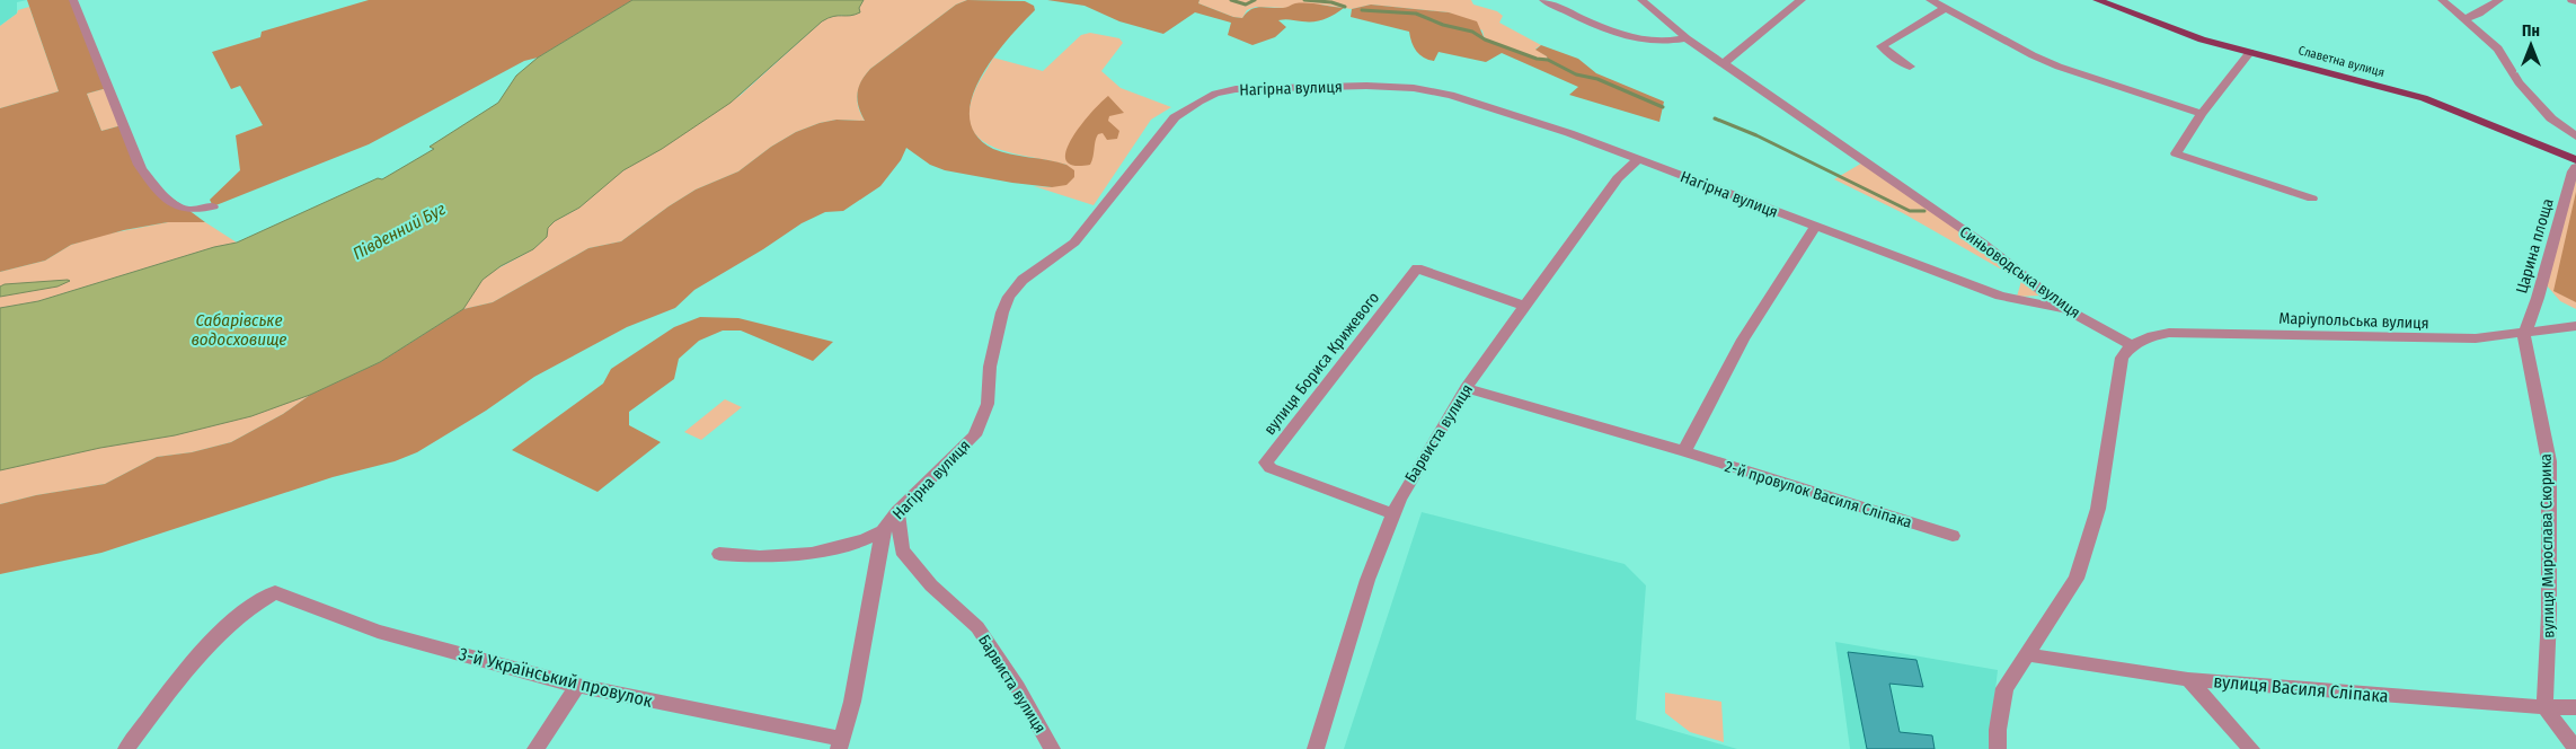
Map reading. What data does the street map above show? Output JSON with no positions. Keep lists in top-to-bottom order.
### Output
{
  "streets": {
    "main road": ["Славетна вулиця"],
    "street": [
      "Нагірна вулиця",
      "Царина площа",
      "Синьоводська вулиця",
      "Маріупольська вулиця",
      "вулиця Бориса Крижевого",
      "Барвиста вулиця",
      "2-й провулок Василя Сліпака",
      "вулиця Мирослава Скорика",
      "3-й Український провулок",
      "вулиця Василя Сліпака"
    ]
  },
  "crossings": [
    ["Нагірна вулиця", "Синьоводська вулиця"],
    ["Нагірна вулиця", "Барвиста вулиця"],
    ["Царина площа", "Маріупольська вулиця"],
    ["Царина площа", "вулиця Мирослава Скорика"],
    ["Синьоводська вулиця", "Маріупольська вулиця"],
    ["Маріупольська вулиця", "вулиця Мирослава Скорика"],
    ["вулиця Бориса Крижевого", "Барвиста вулиця"],
    ["Барвиста вулиця", "2-й провулок Василя Сліпака"],
    ["вулиця Мирослава Скорика", "вулиця Василя Сліпака"]
  ],
  "water": ["Південний Буг", "Сабарівське водосховище"],
  "north": "top"
}
